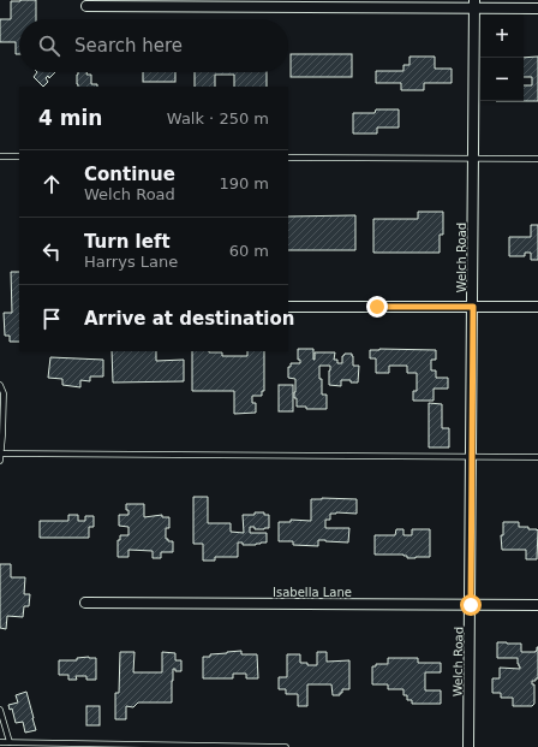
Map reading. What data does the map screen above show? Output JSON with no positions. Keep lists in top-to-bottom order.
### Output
{
  "streets": {
    "street": ["Welch Road", "Isabella Lane"]
  },
  "crossings": [
    ["Welch Road", "Isabella Lane"]
  ],
  "page": {
    "map_buttons": ["+", "−"],
    "search": "Search here",
    "heading": ["4 min", "Walk · 250 m"],
    "list": [
      ["Continue", "Welch Road", "190 m"],
      ["Turn left", "Harrys Lane", "60 m"],
      "Arrive at destination"
    ]
  }
}
